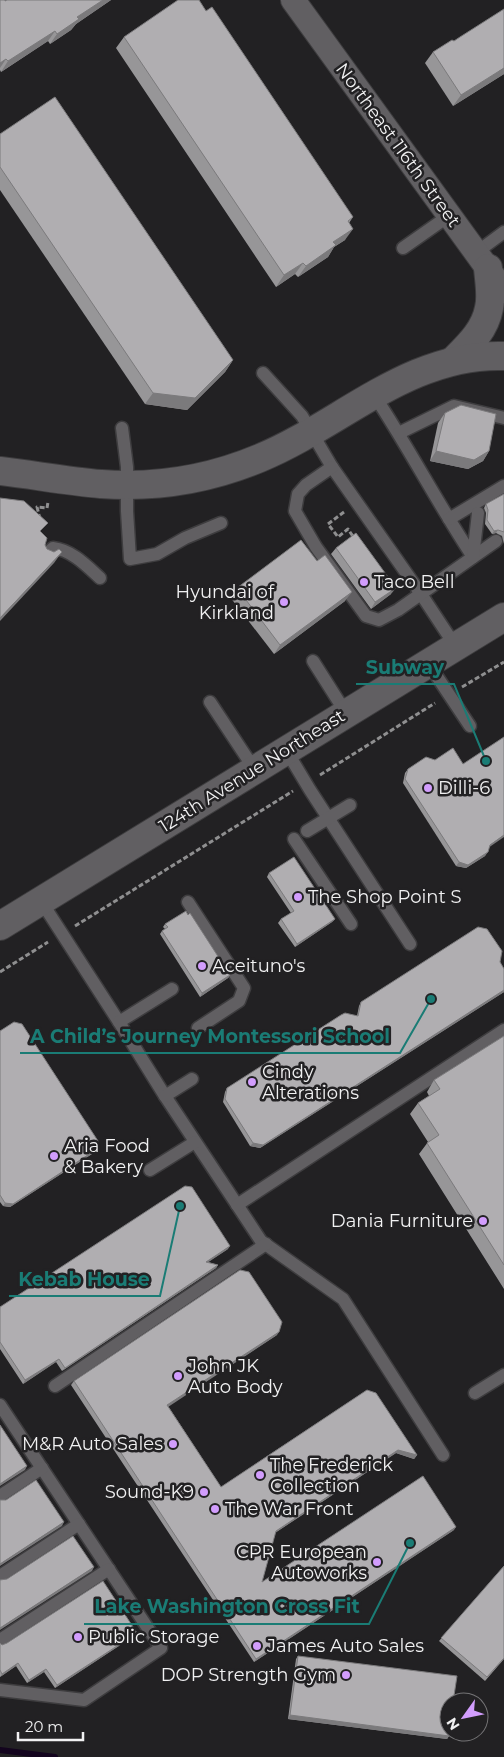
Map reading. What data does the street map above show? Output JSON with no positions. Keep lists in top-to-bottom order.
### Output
{
  "streets": {
    "street": ["Northeast 116th Street", "124th Avenue Northeast"]
  },
  "places": [
    "Taco Bell",
    "Hyundai of Kirkland",
    "Subway",
    "Dilli-6",
    "The Shop Point S",
    "Aceituno's",
    "A Child’s Journey Montessori School",
    "Cindy Alterations",
    "Aria Food & Bakery",
    "Kebab House",
    "Dania Furniture",
    "John JK Auto Body",
    "M&R Auto Sales",
    "The Frederick Collection",
    "Sound-K9",
    "The War Front",
    "Lake Washington Cross Fit",
    "CPR European Autoworks",
    "Public Storage",
    "James Auto Sales",
    "DOP Strength Gym"
  ],
  "scale_bar": "20 m",
  "north": "bottom left"
}
